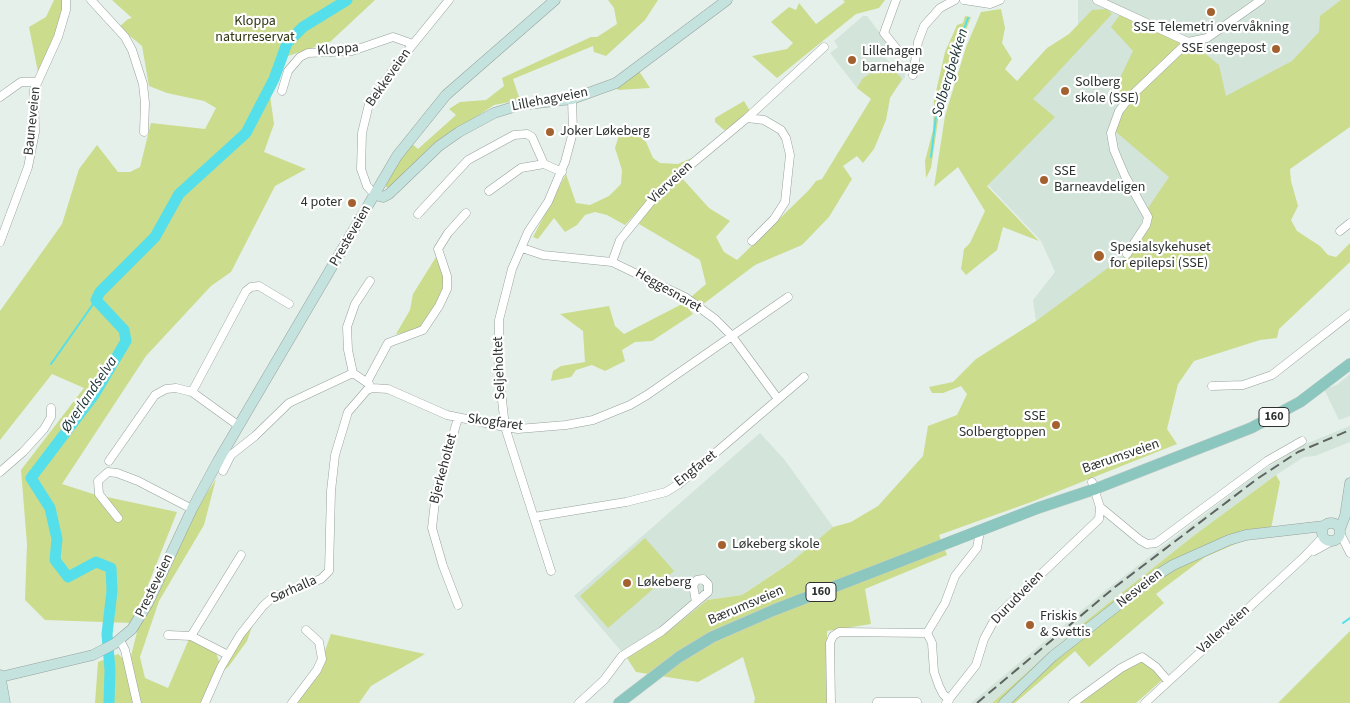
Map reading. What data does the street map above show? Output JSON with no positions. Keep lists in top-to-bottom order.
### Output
{
  "streets": {
    "main road": [
      "Lillehagveien",
      "Presteveien",
      "160",
      "Bærumsveien",
      "Nesveien",
      "Vallerveien"
    ],
    "street": [
      "Kloppa",
      "Bekkeveien",
      "Bauneveien",
      "Vierveien",
      "Heggesnaret",
      "Seljeholtet",
      "Skogfaret",
      "Bjerkeholtet",
      "Engfaret",
      "Sørhalla",
      "Durudveien"
    ]
  },
  "crossings": [
    ["Kloppa", "Bekkeveien"],
    ["Bekkeveien", "Lillehagveien"],
    ["Bekkeveien", "Presteveien"],
    ["Lillehagveien", "Presteveien"],
    ["Lillehagveien", "Seljeholtet"],
    ["Vierveien", "Heggesnaret"],
    ["Heggesnaret", "Seljeholtet"],
    ["Heggesnaret", "Skogfaret"],
    ["Heggesnaret", "Engfaret"],
    ["Seljeholtet", "Skogfaret"],
    ["Seljeholtet", "Engfaret"],
    ["Skogfaret", "Bjerkeholtet"],
    ["Skogfaret", "Sørhalla"],
    ["Nesveien", "Vallerveien"]
  ],
  "water": ["Solbergbekken", "Øverlandselva"],
  "parks": ["Kloppa naturreservat"],
  "places": [
    "SSE Telemetri overvåkning",
    "SSE sengepost",
    "Lillehagen barnehage",
    "Solberg skole (SSE)",
    "Joker Løkeberg",
    "SSE Barneavdeligen",
    "4 poter",
    "Spesialsykehuset for epilepsi (SSE)",
    "SSE Solbergtoppen",
    "Løkeberg skole",
    "Løkeberg",
    "Friskis & Svettis"
  ]
}
